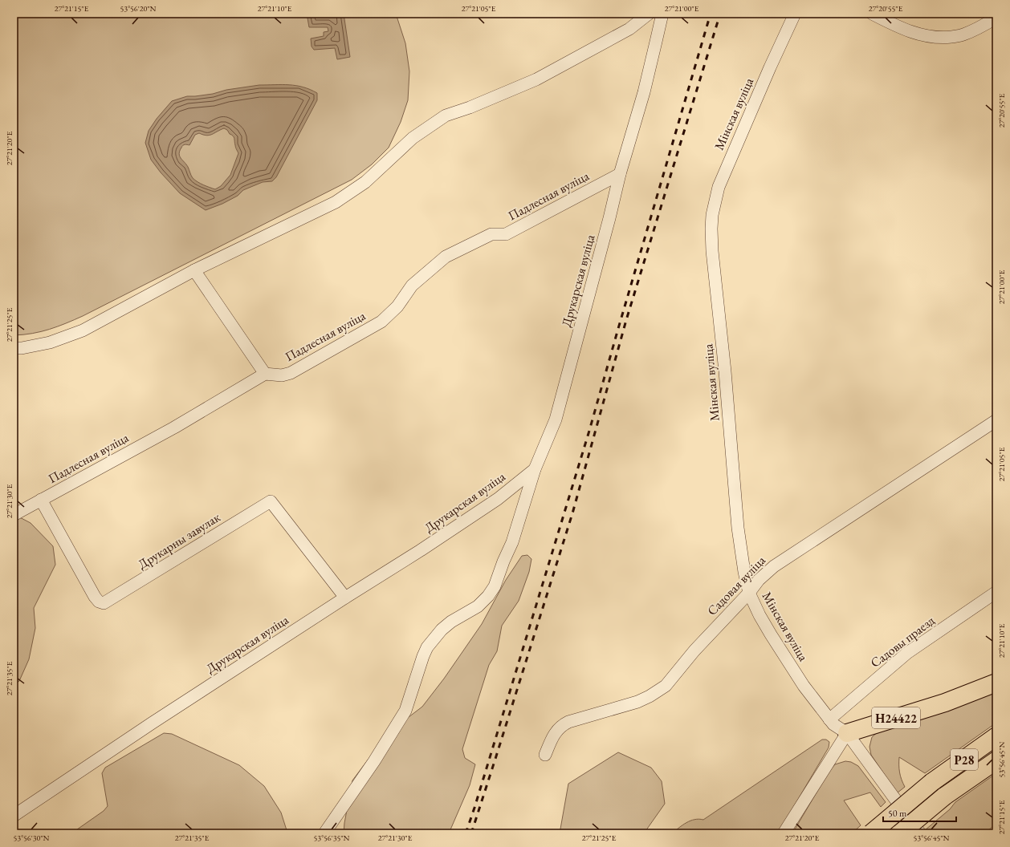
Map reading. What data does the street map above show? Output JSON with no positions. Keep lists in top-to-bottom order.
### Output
{
  "streets": {
    "highway": ["Н24422", "Р28"],
    "street": [
      "Мінская вуліца",
      "Падлесная вуліца",
      "Друкарская вуліца",
      "Друкарны завулак",
      "Садовая вуліца",
      "Садовы праезд"
    ]
  },
  "crossings": [
    ["Мінская вуліца", "Садовая вуліца"],
    ["Мінская вуліца", "Садовы праезд"],
    ["Мінская вуліца", "Н24422"],
    ["Падлесная вуліца", "Друкарская вуліца"],
    ["Падлесная вуліца", "Друкарны завулак"],
    ["Друкарская вуліца", "Друкарны завулак"]
  ],
  "scale_bar": "50 m",
  "coordinates": [
    "27°21'15\"E",
    "53°56'20\"N",
    "27°21'10\"E",
    "27°21'05\"E",
    "27°21'00\"E",
    "27°20'55\"E",
    "27°21'20\"E",
    "27°21'25\"E",
    "27°21'30\"E",
    "27°21'35\"E",
    "53°56'45\"N",
    "53°56'30\"N",
    "53°56'35\"N"
  ]
}
